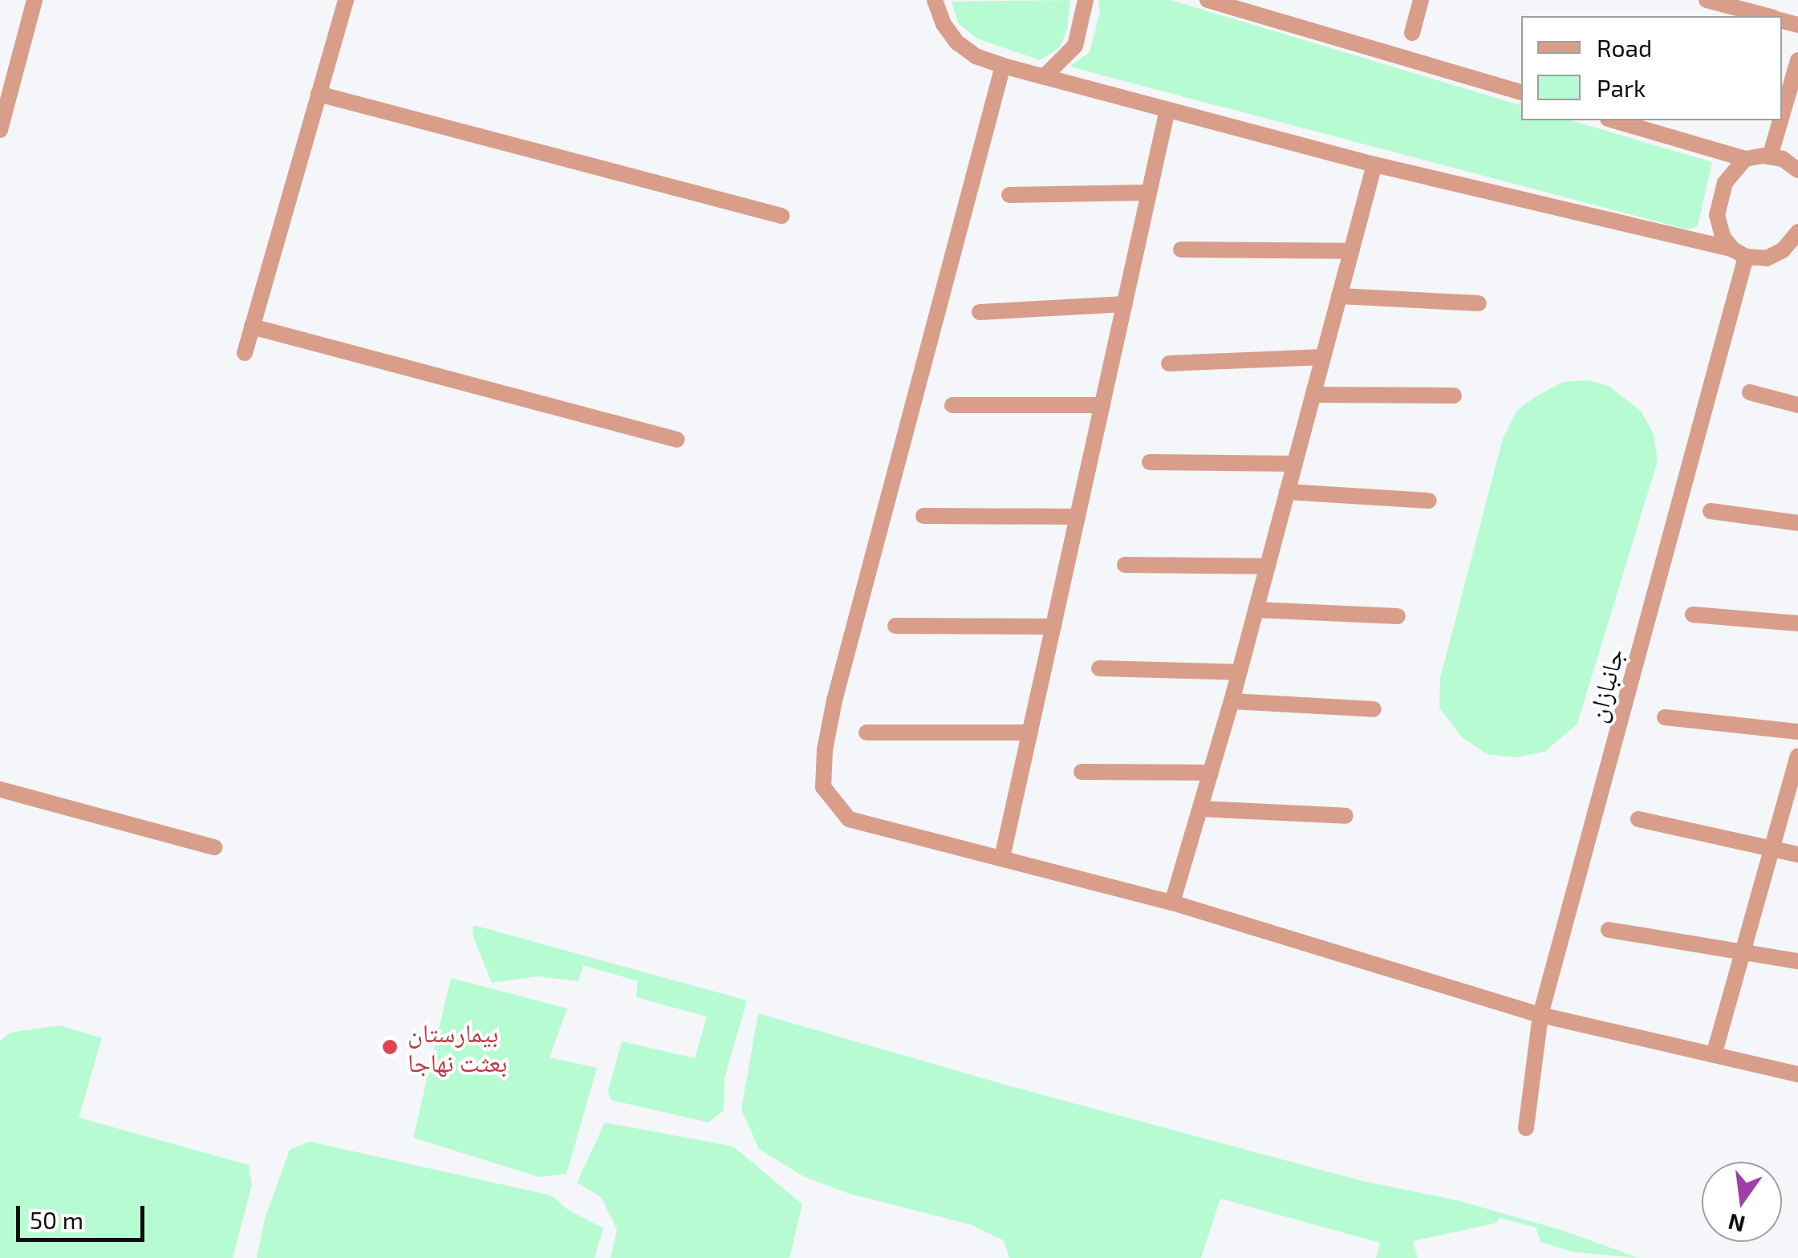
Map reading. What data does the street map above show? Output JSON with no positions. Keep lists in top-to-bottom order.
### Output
{
  "streets": {
    "street": ["جانبازان"]
  },
  "places": ["بیمارستان بعثت نهاجا"],
  "legend": ["Road", "Park"],
  "scale_bar": "50 m",
  "north": "bottom"
}
